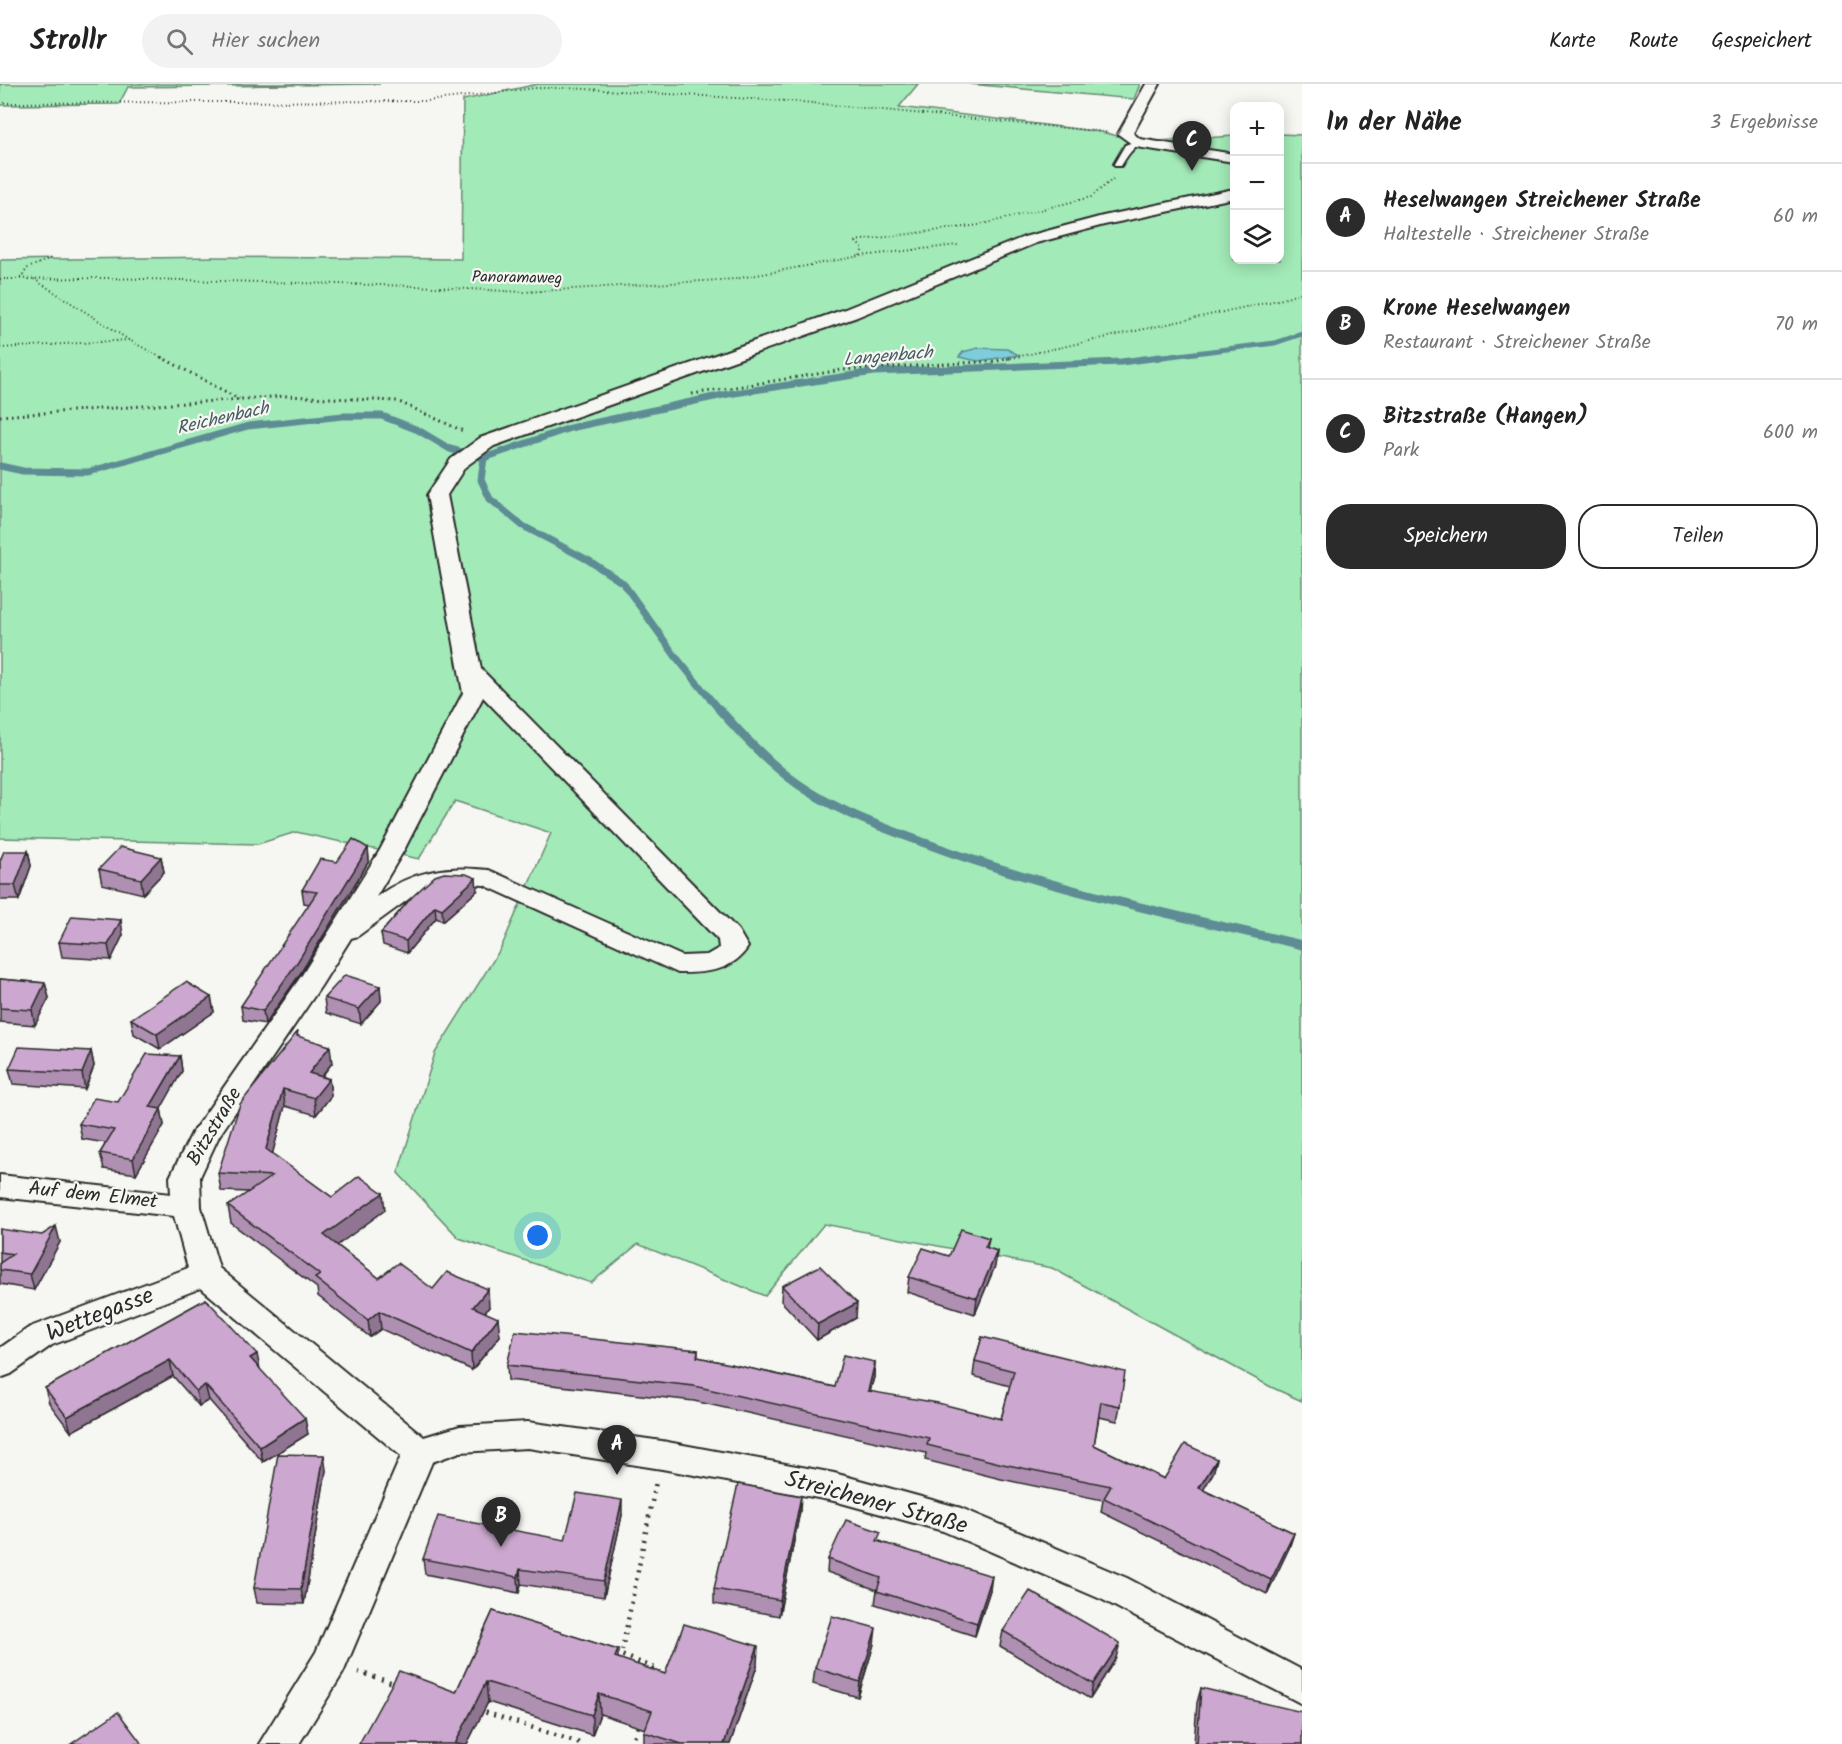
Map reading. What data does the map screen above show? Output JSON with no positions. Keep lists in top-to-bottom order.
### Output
{
  "streets": {
    "street": [
      "Bitzstraße",
      "Auf dem Elmet",
      "Wettegasse",
      "Streichener Straße"
    ],
    "path": ["Panoramaweg"]
  },
  "crossings": [
    ["Bitzstraße", "Auf dem Elmet"],
    ["Bitzstraße", "Wettegasse"]
  ],
  "water": ["Langenbach", "Reichenbach"],
  "page": {
    "header": "Strollr",
    "search": "Hier suchen",
    "nav": ["Karte", "Route", "Gespeichert"],
    "heading": ["In der Nähe", "3 Ergebnisse"],
    "map_buttons": ["+", "−"],
    "pins": ["C", "A", "B"],
    "list": [
      {
        "mark": "A",
        "name": "Heselwangen Streichener Straße",
        "note": "Haltestelle · Streichener Straße",
        "value": "60 m"
      },
      {
        "mark": "B",
        "name": "Krone Heselwangen",
        "note": "Restaurant · Streichener Straße",
        "value": "70 m"
      },
      {
        "mark": "C",
        "name": "Bitzstraße (Hangen)",
        "note": "Park",
        "value": "600 m"
      }
    ],
    "buttons": ["Speichern", "Teilen"]
  }
}
